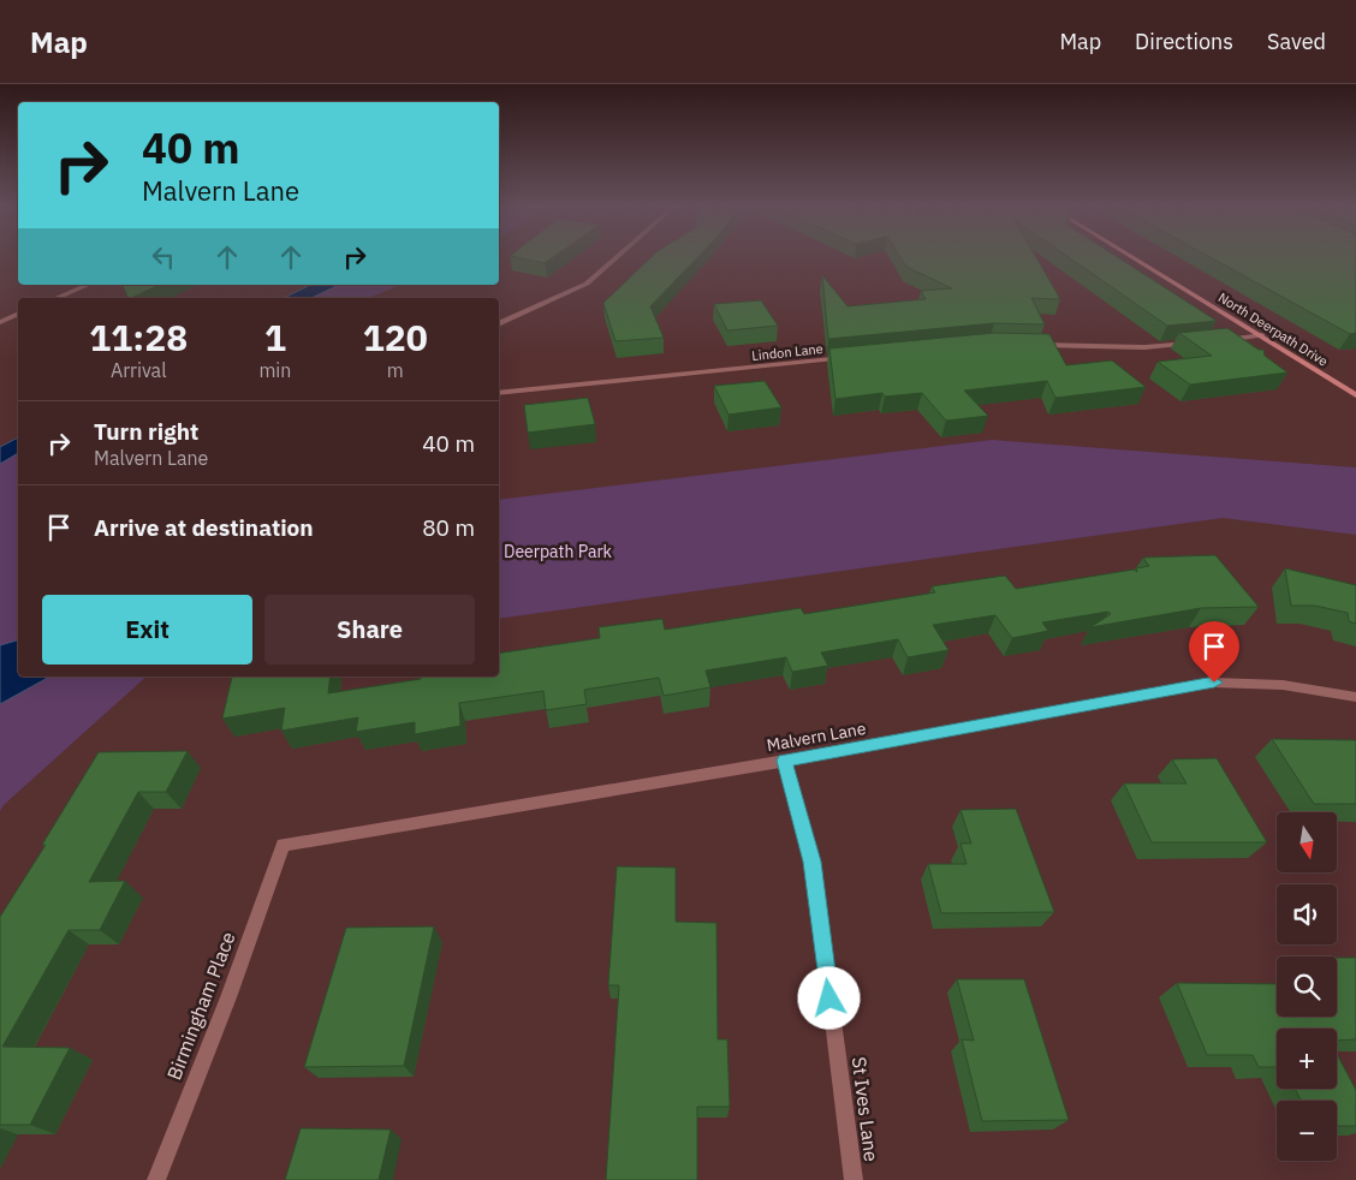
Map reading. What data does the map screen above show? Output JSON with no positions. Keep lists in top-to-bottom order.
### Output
{
  "streets": {
    "street": [
      "North Deerpath Drive",
      "Lindon Lane",
      "Malvern Lane",
      "Birmingham Place",
      "St Ives Lane"
    ]
  },
  "crossings": [
    ["Malvern Lane", "Birmingham Place"],
    ["Malvern Lane", "St Ives Lane"]
  ],
  "parks": ["Deerpath Park"],
  "north": "bottom",
  "page": {
    "header": "Map",
    "nav": ["Map", "Directions", "Saved"],
    "turn": ["40 m", "Malvern Lane"],
    "eta": [
      "11:28",
      "Arrival",
      "1",
      "min",
      "120",
      "m"
    ],
    "list": [
      {
        "name": "Turn right",
        "note": "Malvern Lane",
        "value": "40 m"
      },
      {
        "name": "Arrive at destination",
        "value": "80 m"
      }
    ],
    "buttons": ["Exit", "Share"],
    "map_buttons": ["+", "−"]
  }
}
